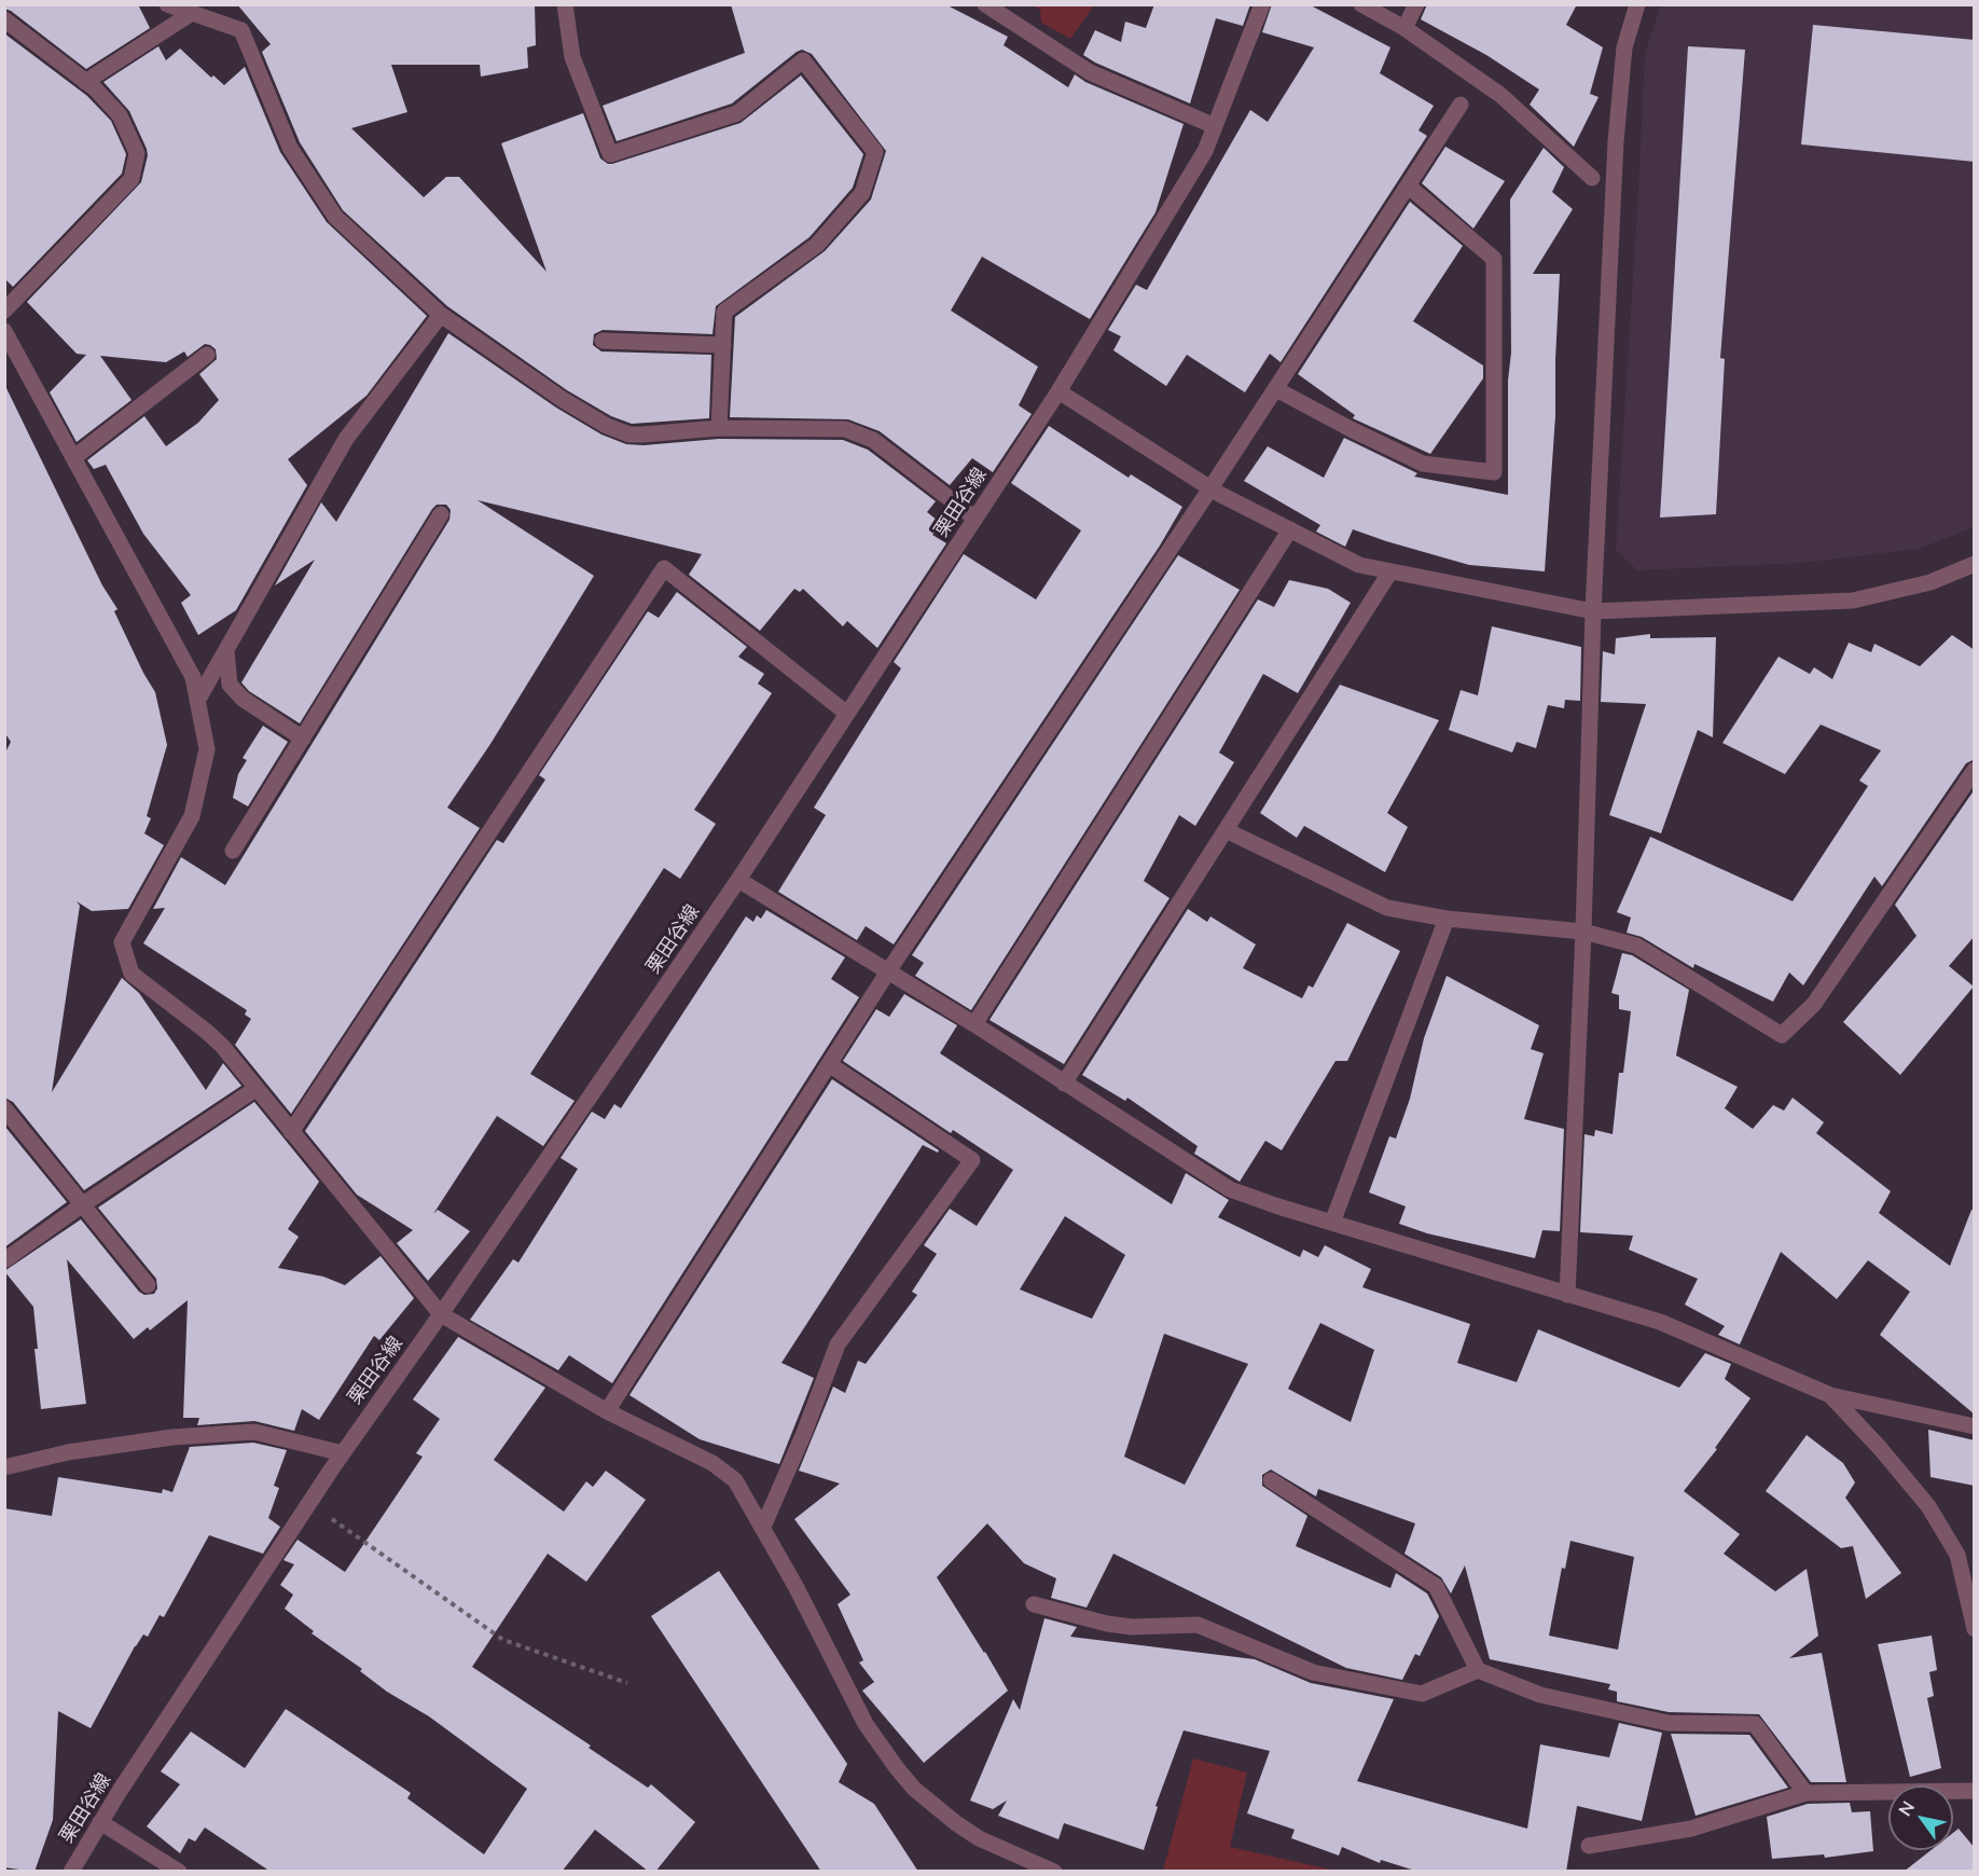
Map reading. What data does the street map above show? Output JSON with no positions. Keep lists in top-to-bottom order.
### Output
{
  "streets": {
    "street": ["栗田谷線"]
  },
  "north": "top left"
}
